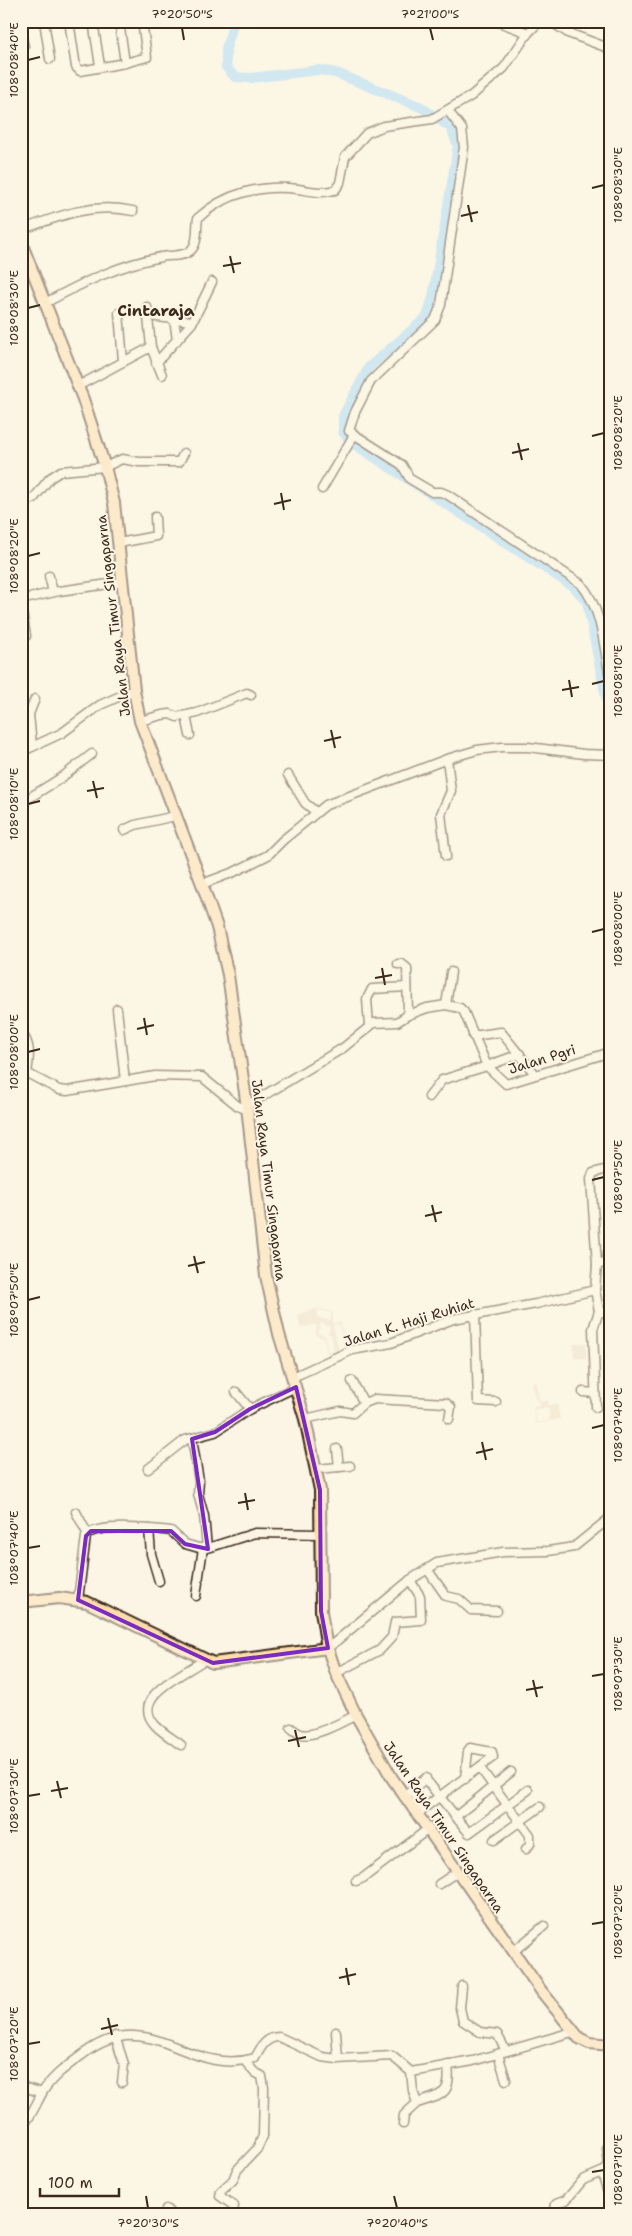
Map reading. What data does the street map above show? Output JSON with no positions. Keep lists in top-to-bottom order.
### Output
{
  "streets": {
    "main road": ["Jalan Raya Timur Singaparna"],
    "street": ["Jalan Pgri", "Jalan K. Haji Ruhiat"]
  },
  "crossings": [
    ["Jalan Raya Timur Singaparna", "Jalan K. Haji Ruhiat"]
  ],
  "districts": ["Cintaraja"],
  "scale_bar": "100 m",
  "coordinates": [
    "7°20'50\"S",
    "7°21'00\"S",
    "108°08'40\"E",
    "108°08'30\"E",
    "108°08'20\"E",
    "108°08'10\"E",
    "108°08'00\"E",
    "108°07'50\"E",
    "108°07'40\"E",
    "108°07'30\"E",
    "108°07'20\"E",
    "108°07'10\"E",
    "7°20'30\"S",
    "7°20'40\"S"
  ]
}
